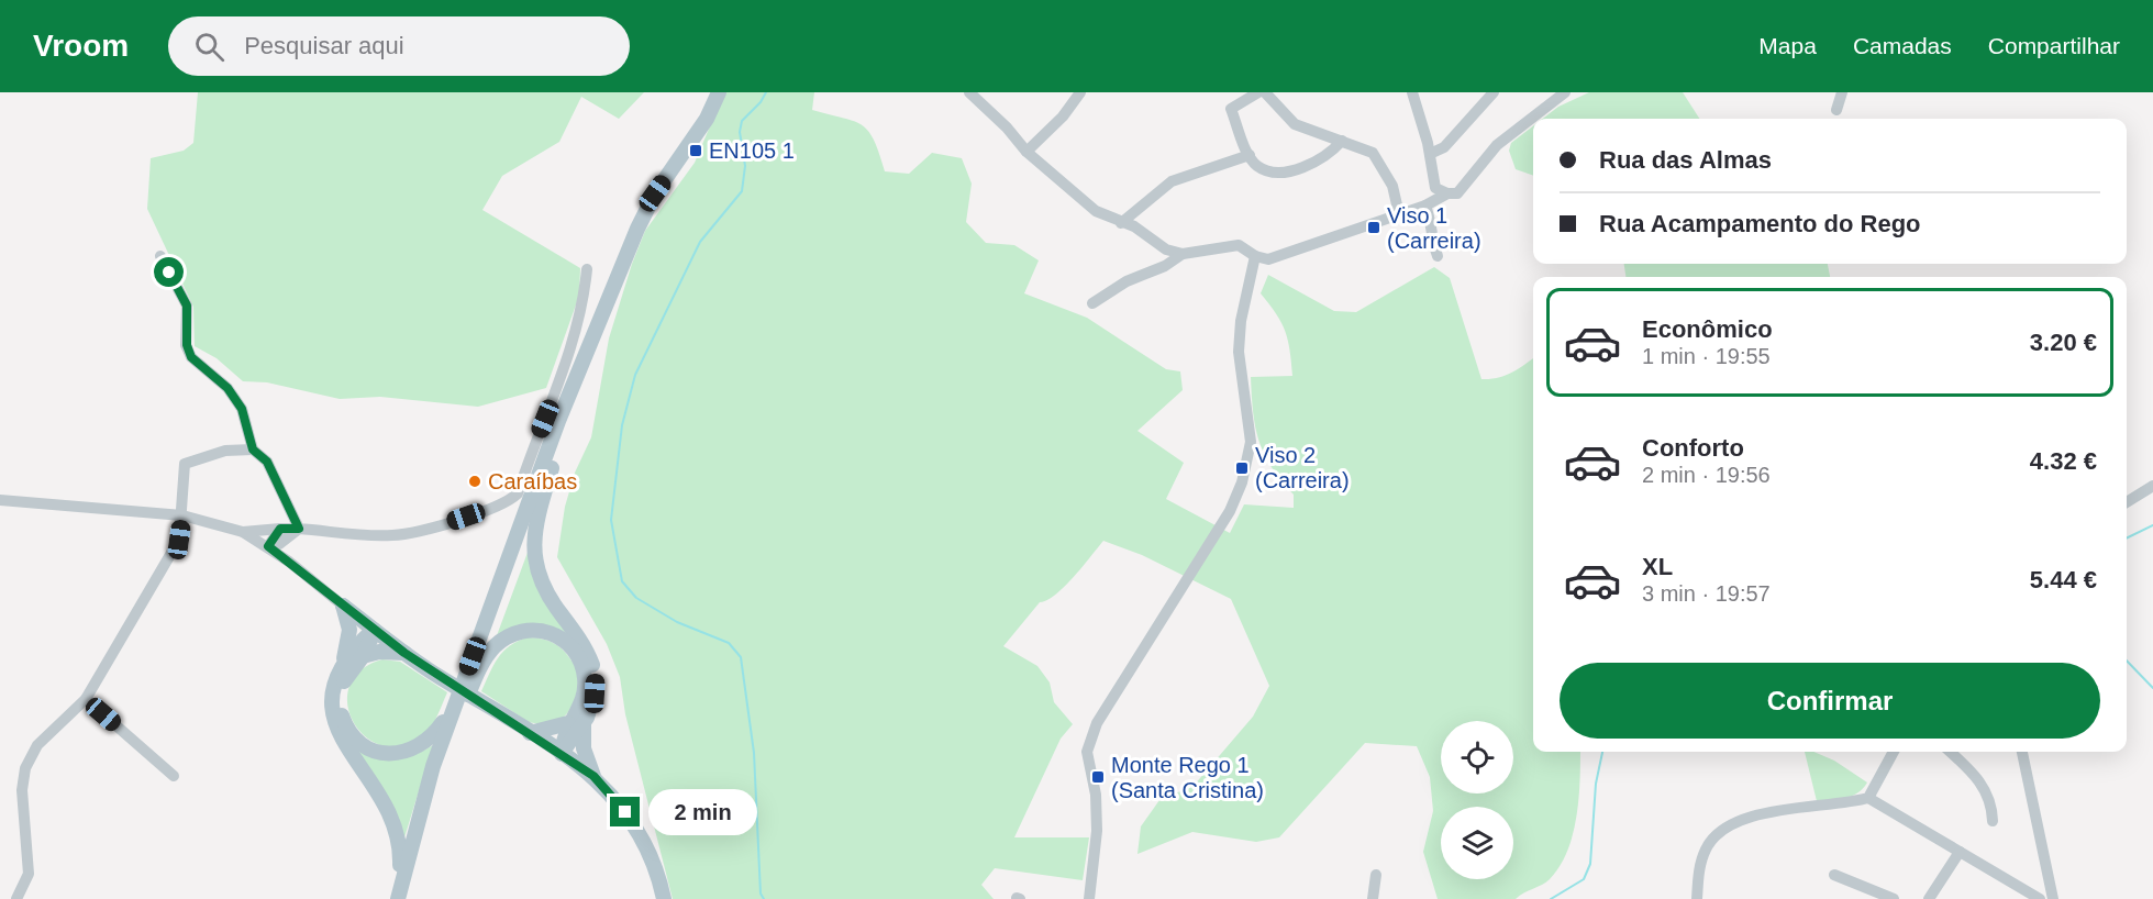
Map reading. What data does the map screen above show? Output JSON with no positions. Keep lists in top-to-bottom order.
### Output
{
  "places": {
    "transit": [
      "EN105 1",
      "Viso 1 (Carreira)",
      "Viso 2 (Carreira)",
      "Monte Rego 1 (Santa Cristina)"
    ],
    "other": ["Caraíbas"]
  },
  "page": {
    "header": "Vroom",
    "search": "Pesquisar aqui",
    "nav": ["Mapa", "Camadas", "Compartilhar"],
    "banner": ["Rua das Almas", "Rua Acampamento do Rego"],
    "list": [
      {
        "name": "Econômico",
        "note": "1 min · 19:55",
        "value": "3.20 €"
      },
      {
        "name": "Conforto",
        "note": "2 min · 19:56",
        "value": "4.32 €"
      },
      {
        "name": "XL",
        "note": "3 min · 19:57",
        "value": "5.44 €"
      }
    ],
    "buttons": "Confirmar",
    "bubble": "2 min"
  }
}
